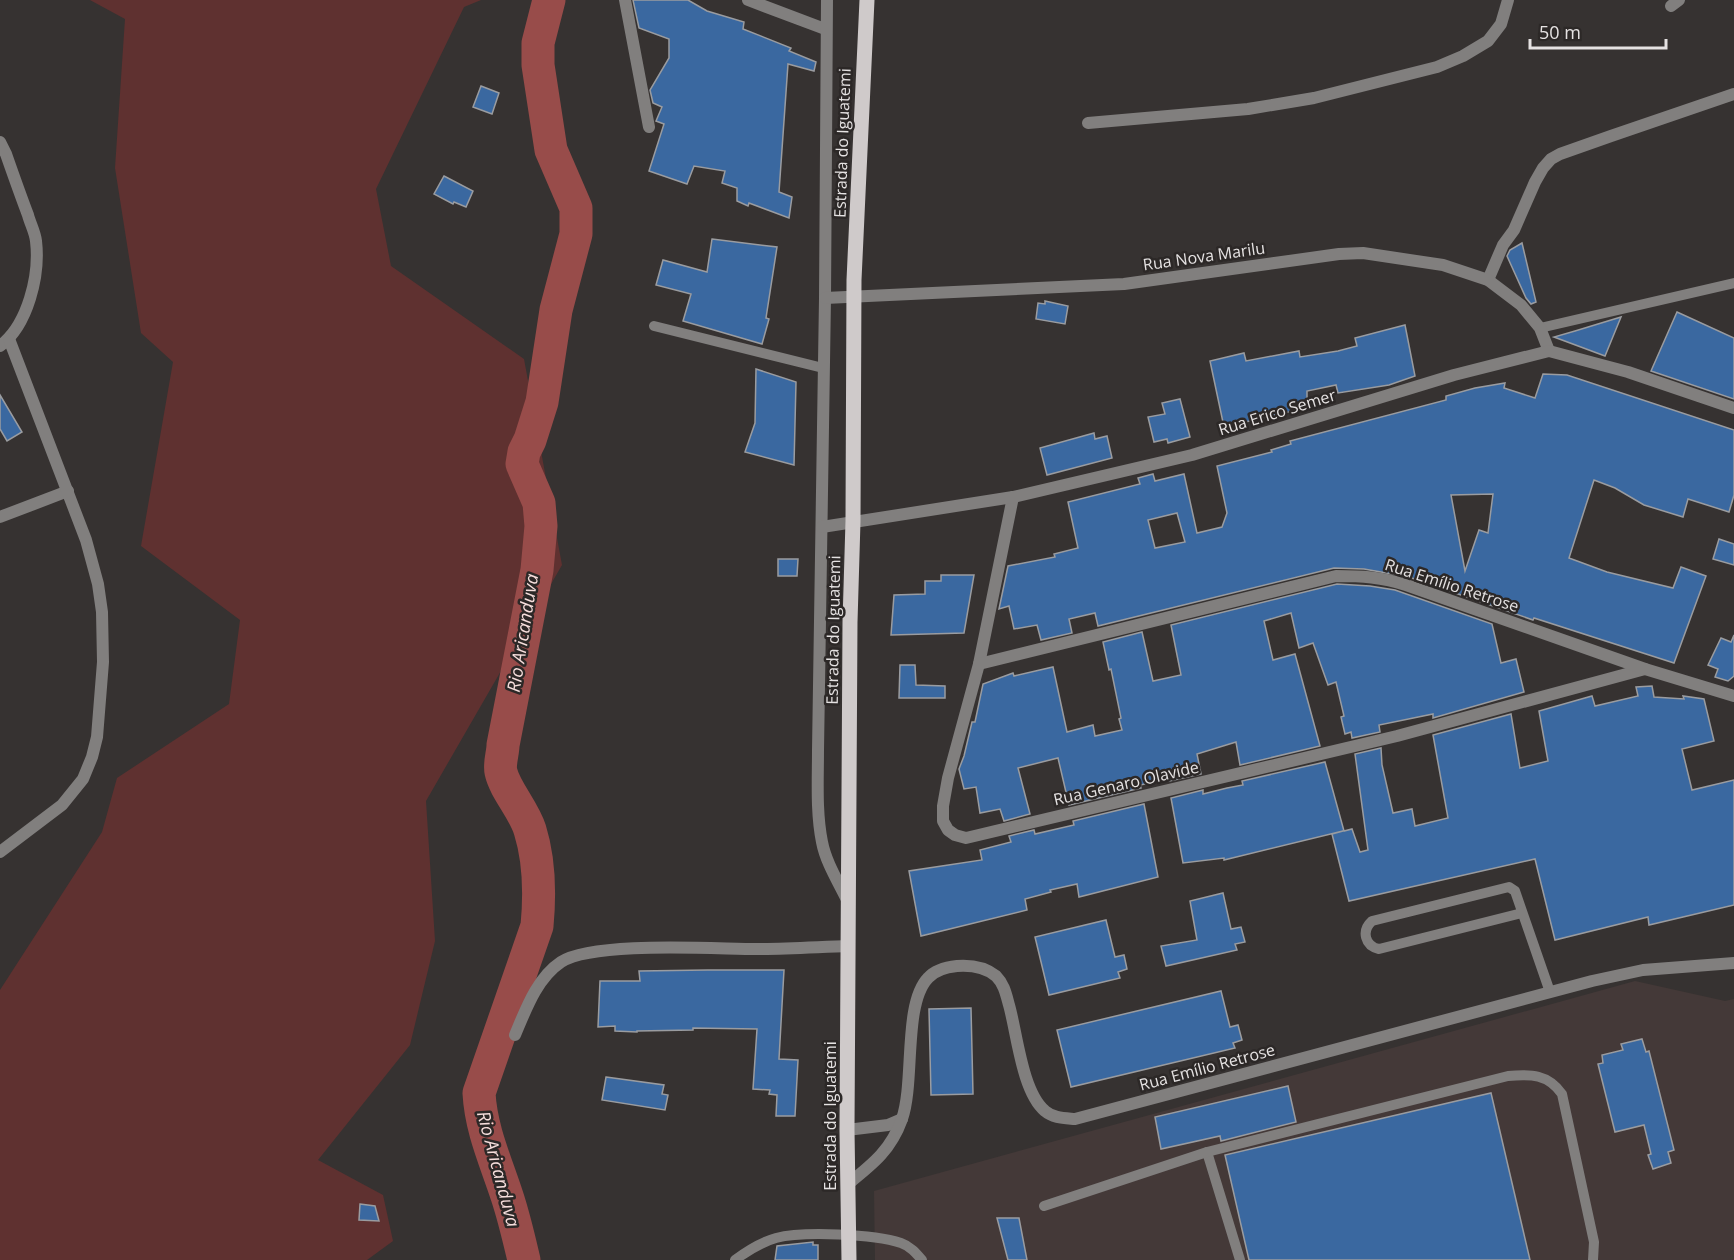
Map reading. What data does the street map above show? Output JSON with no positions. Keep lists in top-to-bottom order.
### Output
{
  "streets": {
    "main road": ["Estrada do Iguatemi"],
    "street": [
      "Rua Nova Marilu",
      "Rua Erico Semer",
      "Rua Emílio Retrose",
      "Rua Genaro Olavide"
    ]
  },
  "crossings": [
    ["Estrada do Iguatemi", "Rua Nova Marilu"],
    ["Estrada do Iguatemi", "Rua Erico Semer"],
    ["Estrada do Iguatemi", "Rua Emílio Retrose"],
    ["Rua Nova Marilu", "Rua Erico Semer"],
    ["Rua Erico Semer", "Rua Genaro Olavide"],
    ["Rua Emílio Retrose", "Rua Genaro Olavide"]
  ],
  "water": ["Rio Aricanduva"],
  "scale_bar": "50 m"
}
